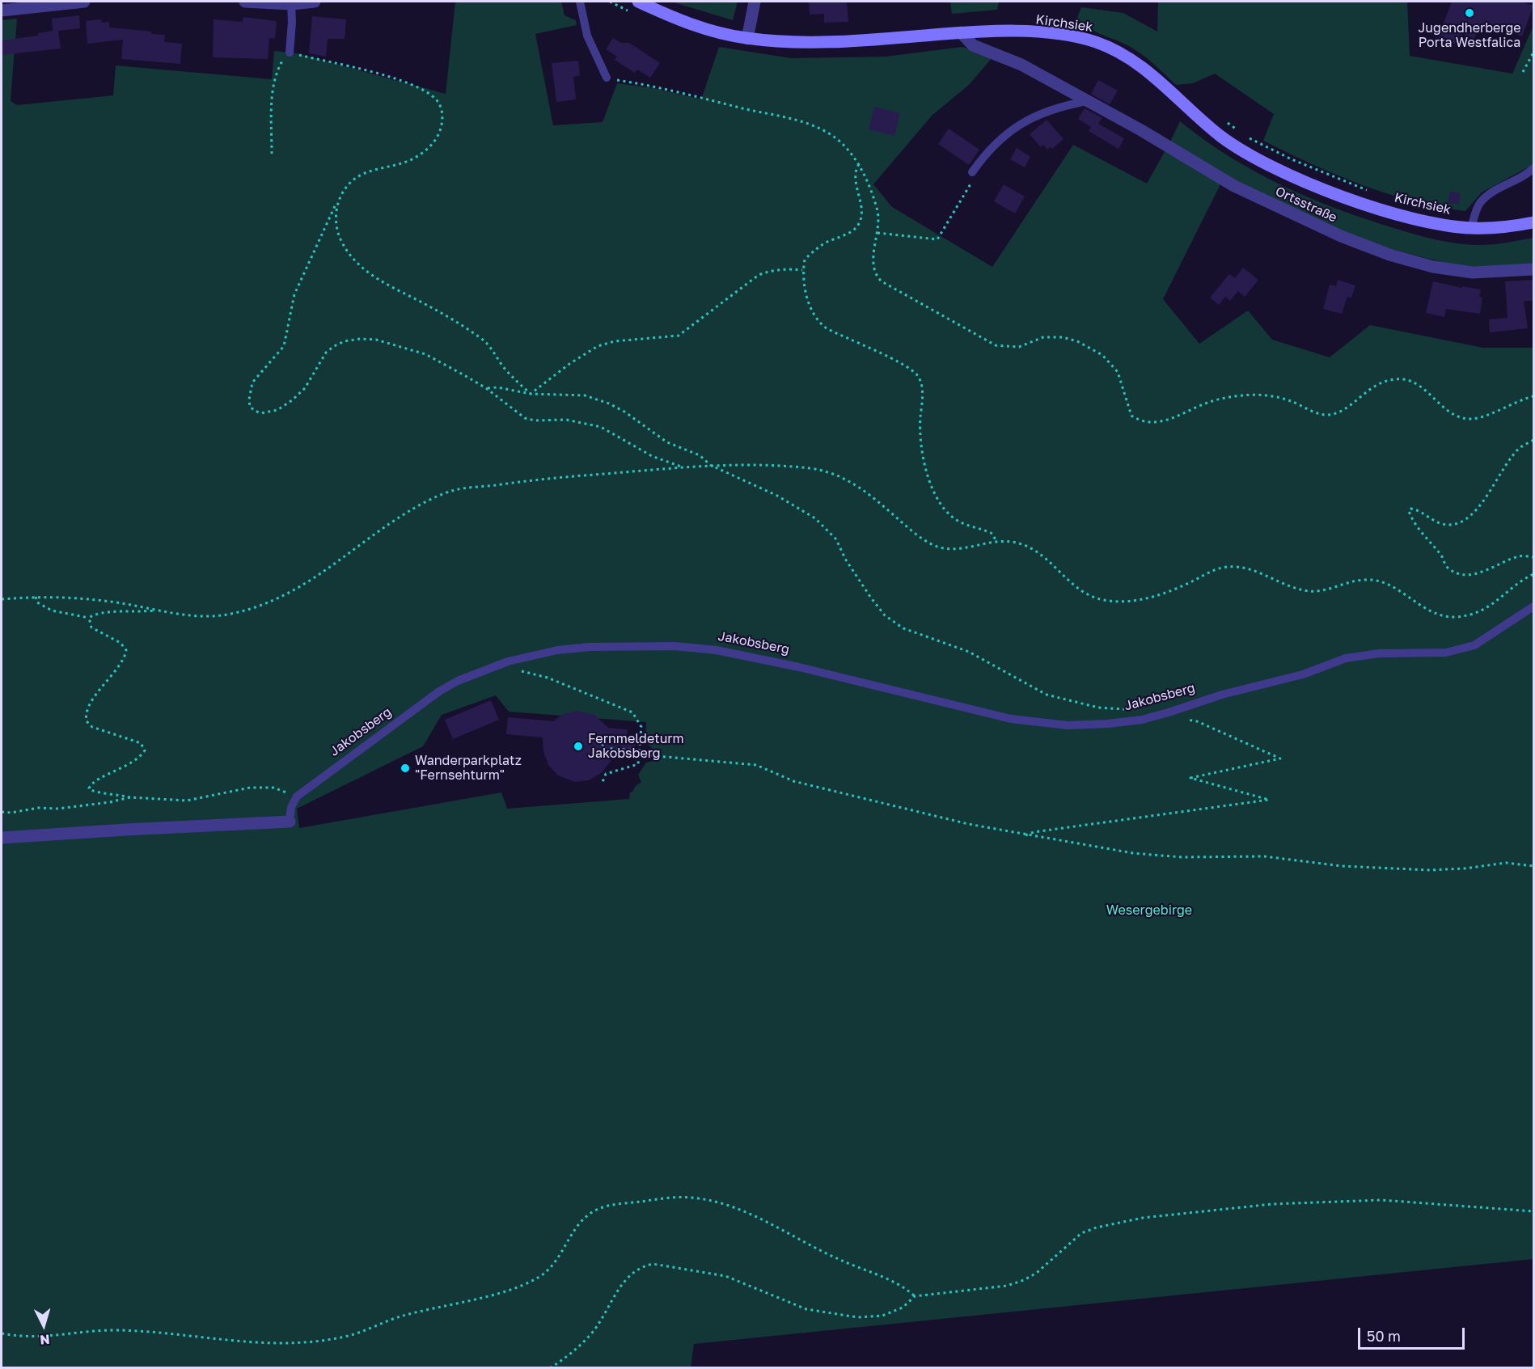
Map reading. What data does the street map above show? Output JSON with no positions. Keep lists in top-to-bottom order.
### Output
{
  "streets": {
    "main road": ["Kirchsiek"],
    "street": ["Ortsstraße"],
    "lane": ["Jakobsberg"]
  },
  "crossings": [
    ["Kirchsiek", "Ortsstraße"]
  ],
  "parks": ["Wesergebirge"],
  "places": ["Jugendherberge Porta Westfalica", "Fernmeldeturm Jakobsberg", "Wanderparkplatz \"Fernsehturm\""],
  "scale_bar": "50 m",
  "north": "bottom"
}
